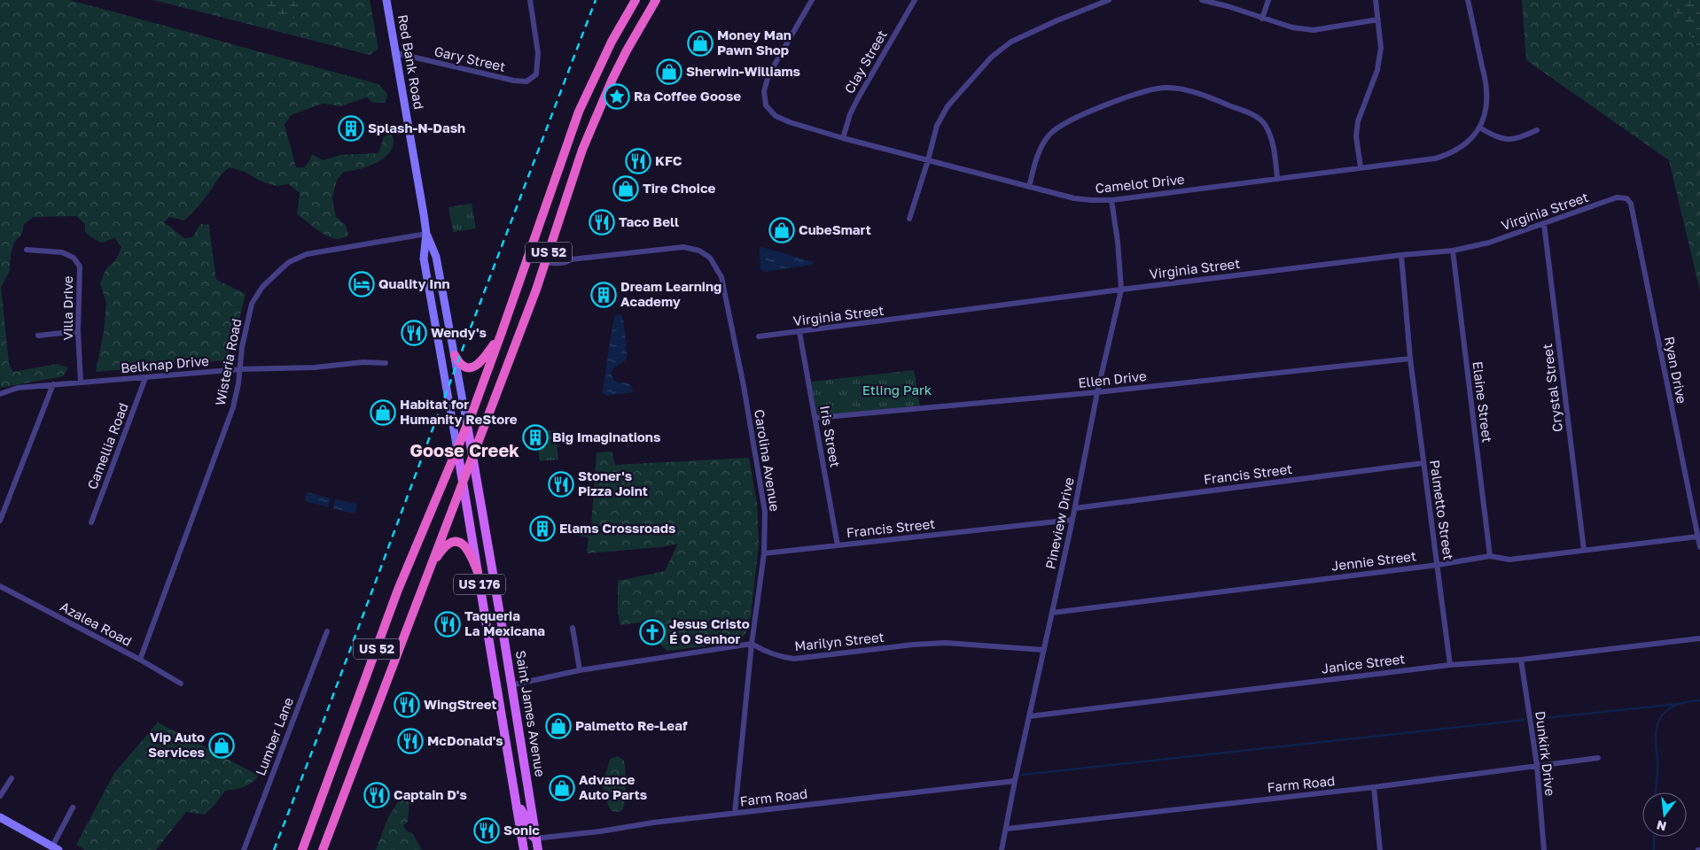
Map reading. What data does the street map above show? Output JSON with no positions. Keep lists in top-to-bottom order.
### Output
{
  "streets": {
    "highway": ["US 52"],
    "main road": ["Red Bank Road", "US 176", "Saint James Avenue"],
    "street": [
      "Gary Street",
      "Clay Street",
      "Camelot Drive",
      "Virginia Street",
      "Villa Drive",
      "Wisteria Road",
      "Belknap Drive",
      "Ryan Drive",
      "Ellen Drive",
      "Crystal Street",
      "Elaine Street",
      "Iris Street",
      "Camellia Road",
      "Carolina Avenue",
      "Francis Street",
      "Palmetto Street",
      "Pineview Drive",
      "Jennie Street",
      "Azalea Road",
      "Marilyn Street",
      "Janice Street",
      "Lumber Lane",
      "Dunkirk Drive",
      "Farm Road"
    ]
  },
  "crossings": [
    ["Gary Street", "Red Bank Road"],
    ["Red Bank Road", "US 52"],
    ["Red Bank Road", "Wisteria Road"],
    ["Red Bank Road", "US 176"],
    ["Red Bank Road", "Saint James Avenue"],
    ["Clay Street", "Camelot Drive"],
    ["Camelot Drive", "Pineview Drive"],
    ["Virginia Street", "Ryan Drive"],
    ["Virginia Street", "Crystal Street"],
    ["Virginia Street", "Elaine Street"],
    ["Virginia Street", "Iris Street"],
    ["Virginia Street", "Palmetto Street"],
    ["Virginia Street", "Pineview Drive"],
    ["US 52", "Carolina Avenue"],
    ["US 52", "US 176"],
    ["US 52", "Saint James Avenue"],
    ["Villa Drive", "Belknap Drive"],
    ["Wisteria Road", "Belknap Drive"],
    ["Wisteria Road", "Azalea Road"],
    ["Belknap Drive", "Camellia Road"],
    ["Ryan Drive", "Jennie Street"],
    ["Ellen Drive", "Iris Street"],
    ["Ellen Drive", "Palmetto Street"],
    ["Ellen Drive", "Pineview Drive"],
    ["Crystal Street", "Jennie Street"],
    ["Elaine Street", "Jennie Street"],
    ["Iris Street", "Francis Street"],
    ["Carolina Avenue", "Francis Street"],
    ["Carolina Avenue", "Marilyn Street"],
    ["Carolina Avenue", "Farm Road"],
    ["Francis Street", "Palmetto Street"],
    ["Francis Street", "Pineview Drive"],
    ["Palmetto Street", "Jennie Street"],
    ["Palmetto Street", "Janice Street"],
    ["Pineview Drive", "Jennie Street"],
    ["Pineview Drive", "Marilyn Street"],
    ["Pineview Drive", "Janice Street"],
    ["Pineview Drive", "Farm Road"],
    ["Janice Street", "Dunkirk Drive"],
    ["Saint James Avenue", "Farm Road"],
    ["Dunkirk Drive", "Farm Road"]
  ],
  "districts": ["Goose Creek"],
  "parks": ["Etling Park"],
  "places": {
    "shop": [
      "Money Man Pawn Shop",
      "Sherwin-Williams",
      "Tire Choice",
      "CubeSmart",
      "Habitat for Humanity ReStore",
      "Palmetto Re-Leaf",
      "Vip Auto Services",
      "Advance Auto Parts"
    ],
    "place": ["Ra Coffee Goose"],
    "building": [
      "Splash-N-Dash",
      "Dream Learning Academy",
      "Big Imaginations",
      "Elams Crossroads"
    ],
    "restaurant": [
      "KFC",
      "Taco Bell",
      "Wendy's",
      "Stoner's Pizza Joint",
      "Taqueria La Mexicana",
      "WingStreet",
      "McDonald's",
      "Captain D's",
      "Sonic"
    ],
    "hotel": ["Quality Inn"],
    "church": ["Jesus Cristo É O Senhor"]
  },
  "north": "bottom"
}
